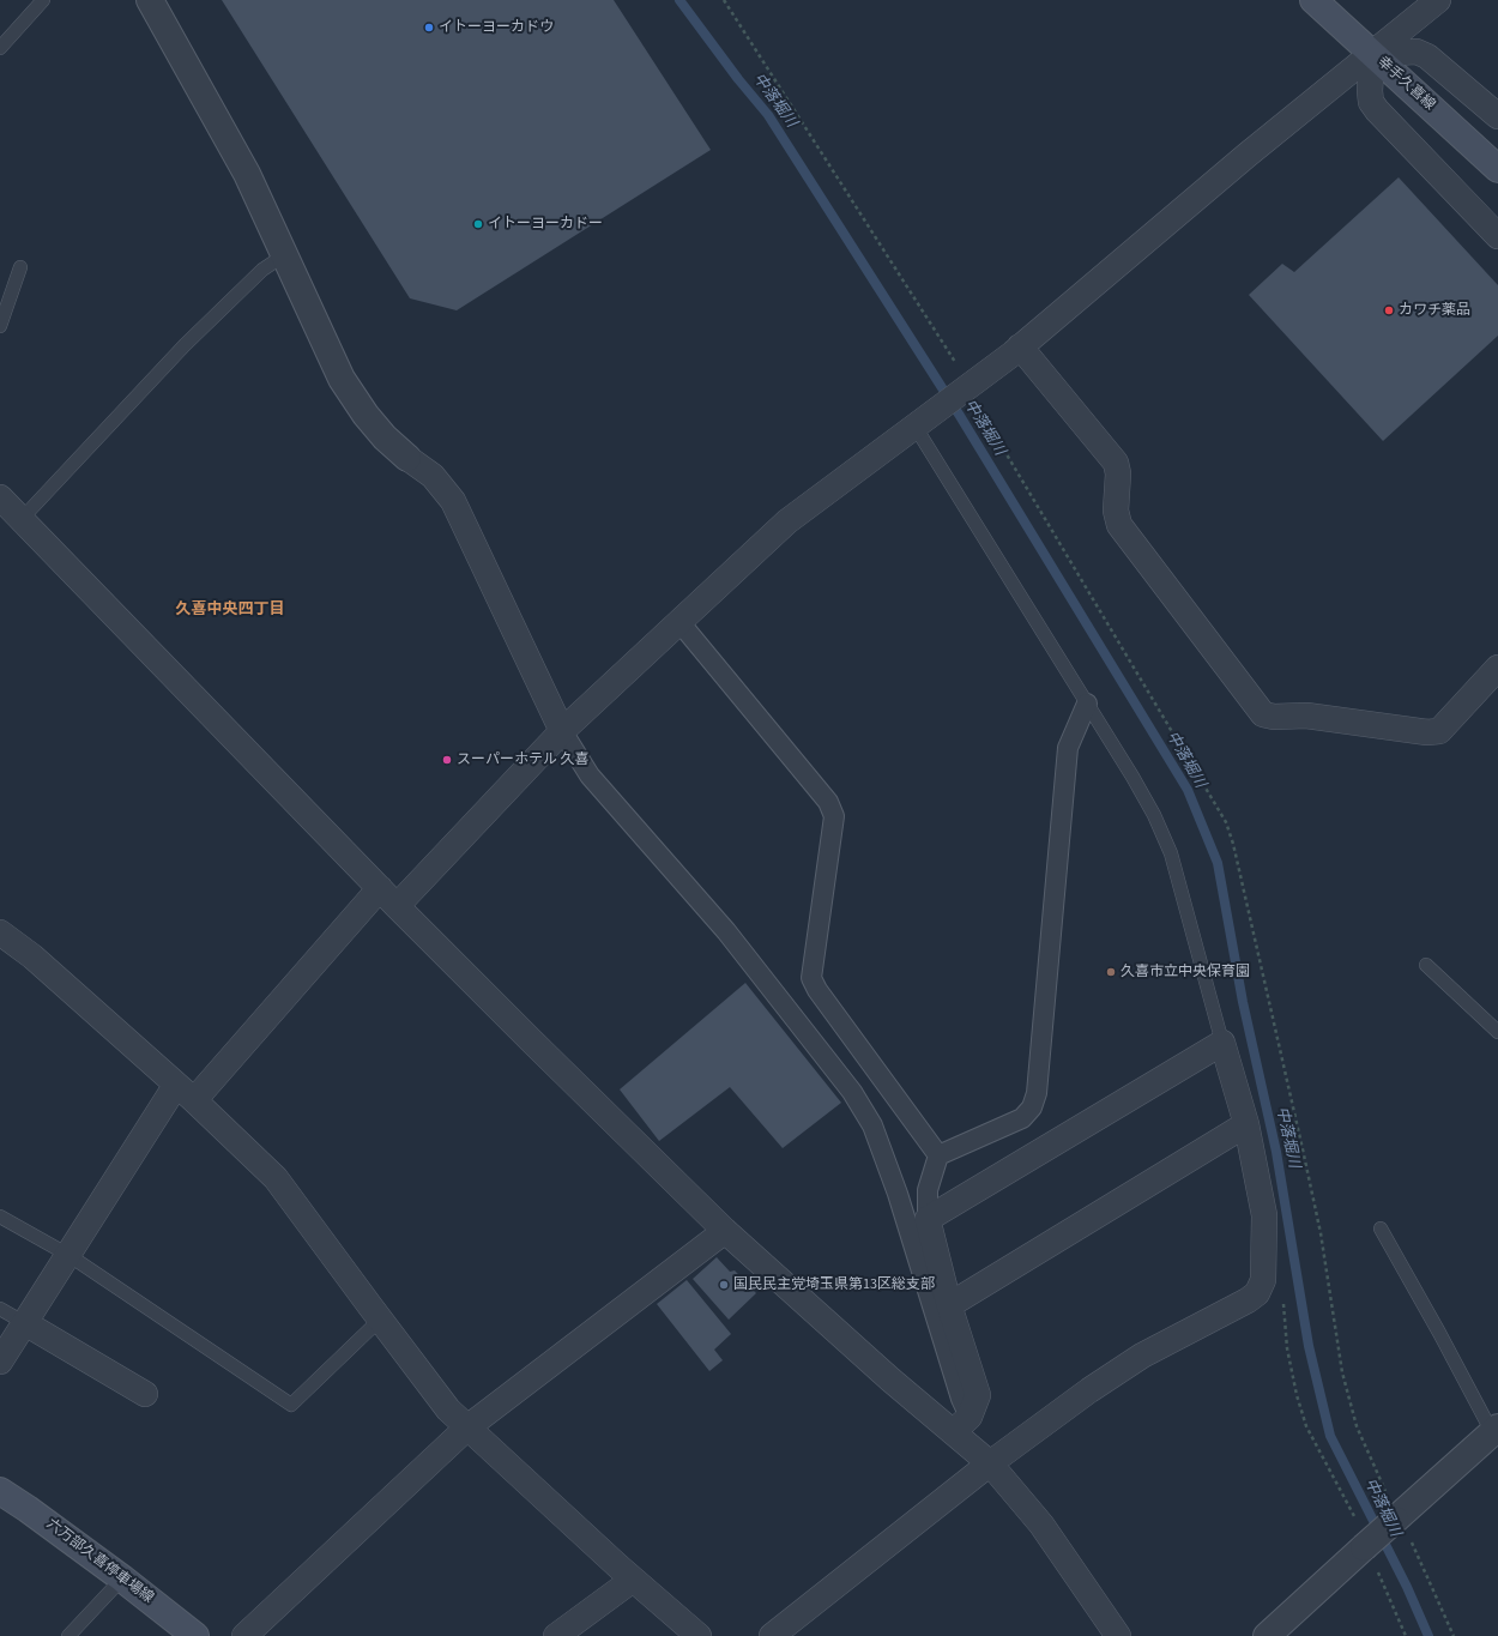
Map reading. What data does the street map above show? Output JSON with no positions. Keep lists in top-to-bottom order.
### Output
{
  "streets": {
    "main road": ["幸手久喜線", "六万部久喜停車場線"]
  },
  "districts": ["久喜中央四丁目"],
  "water": ["中落堀川"],
  "places": [
    "イトーヨーカドウ",
    "イトーヨーカドー",
    "カワチ薬品",
    "スーパーホテル 久喜",
    "久喜市立中央保育園",
    "国民民主党埼玉県第13区総支部"
  ]
}
